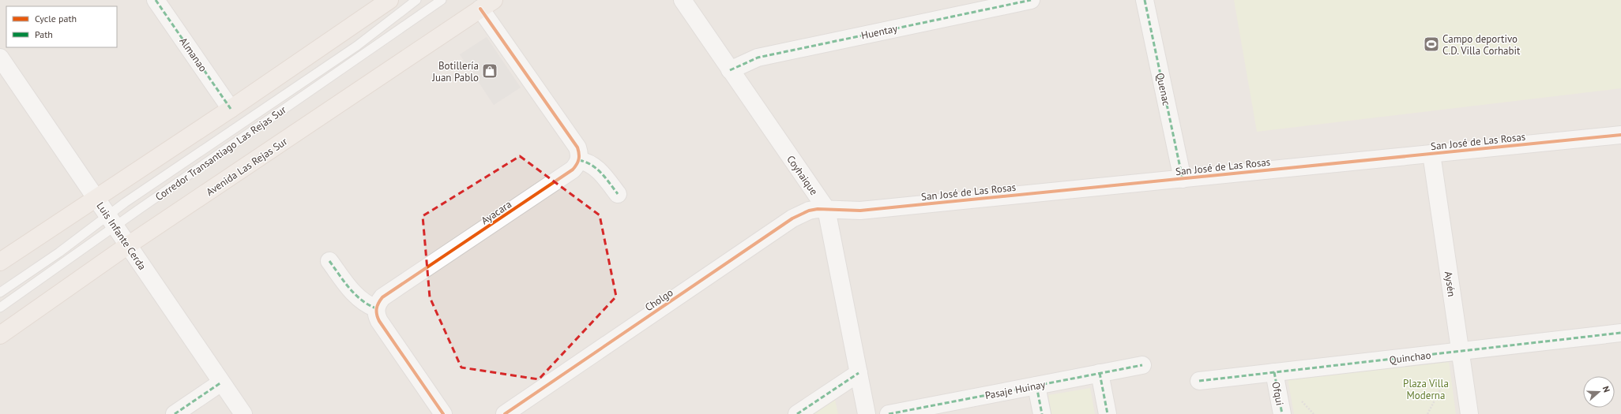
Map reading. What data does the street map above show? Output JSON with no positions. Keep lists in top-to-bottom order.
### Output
{
  "streets": {
    "main road": ["Avenida Las Rejas Sur"],
    "street": [
      "Huentay",
      "Almanao",
      "Quenac",
      "San José de Las Rosas",
      "Coyhaique",
      "Ayacara",
      "Luis Infante Cerda",
      "Aysén",
      "Cholgo",
      "Quinchao",
      "Pasaje Huinay",
      "Ofqui"
    ],
    "lane": ["Corredor Transantiago Las Rejas Sur"]
  },
  "crossings": [
    ["Huentay", "Coyhaique"],
    ["Quenac", "San José de Las Rosas"],
    ["San José de Las Rosas", "Coyhaique"],
    ["San José de Las Rosas", "Aysén"],
    ["San José de Las Rosas", "Cholgo"],
    ["Corredor Transantiago Las Rejas Sur", "Luis Infante Cerda"],
    ["Avenida Las Rejas Sur", "Luis Infante Cerda"],
    ["Coyhaique", "Cholgo"],
    ["Aysén", "Quinchao"],
    ["Quinchao", "Ofqui"]
  ],
  "parks": ["Plaza Villa Moderna"],
  "places": {
    "sports": ["Campo deportivo C.D. Villa Corhabit"],
    "shop": ["Botillería Juan Pablo"]
  },
  "legend": ["Cycle path", "Path"],
  "north": "right"
}
